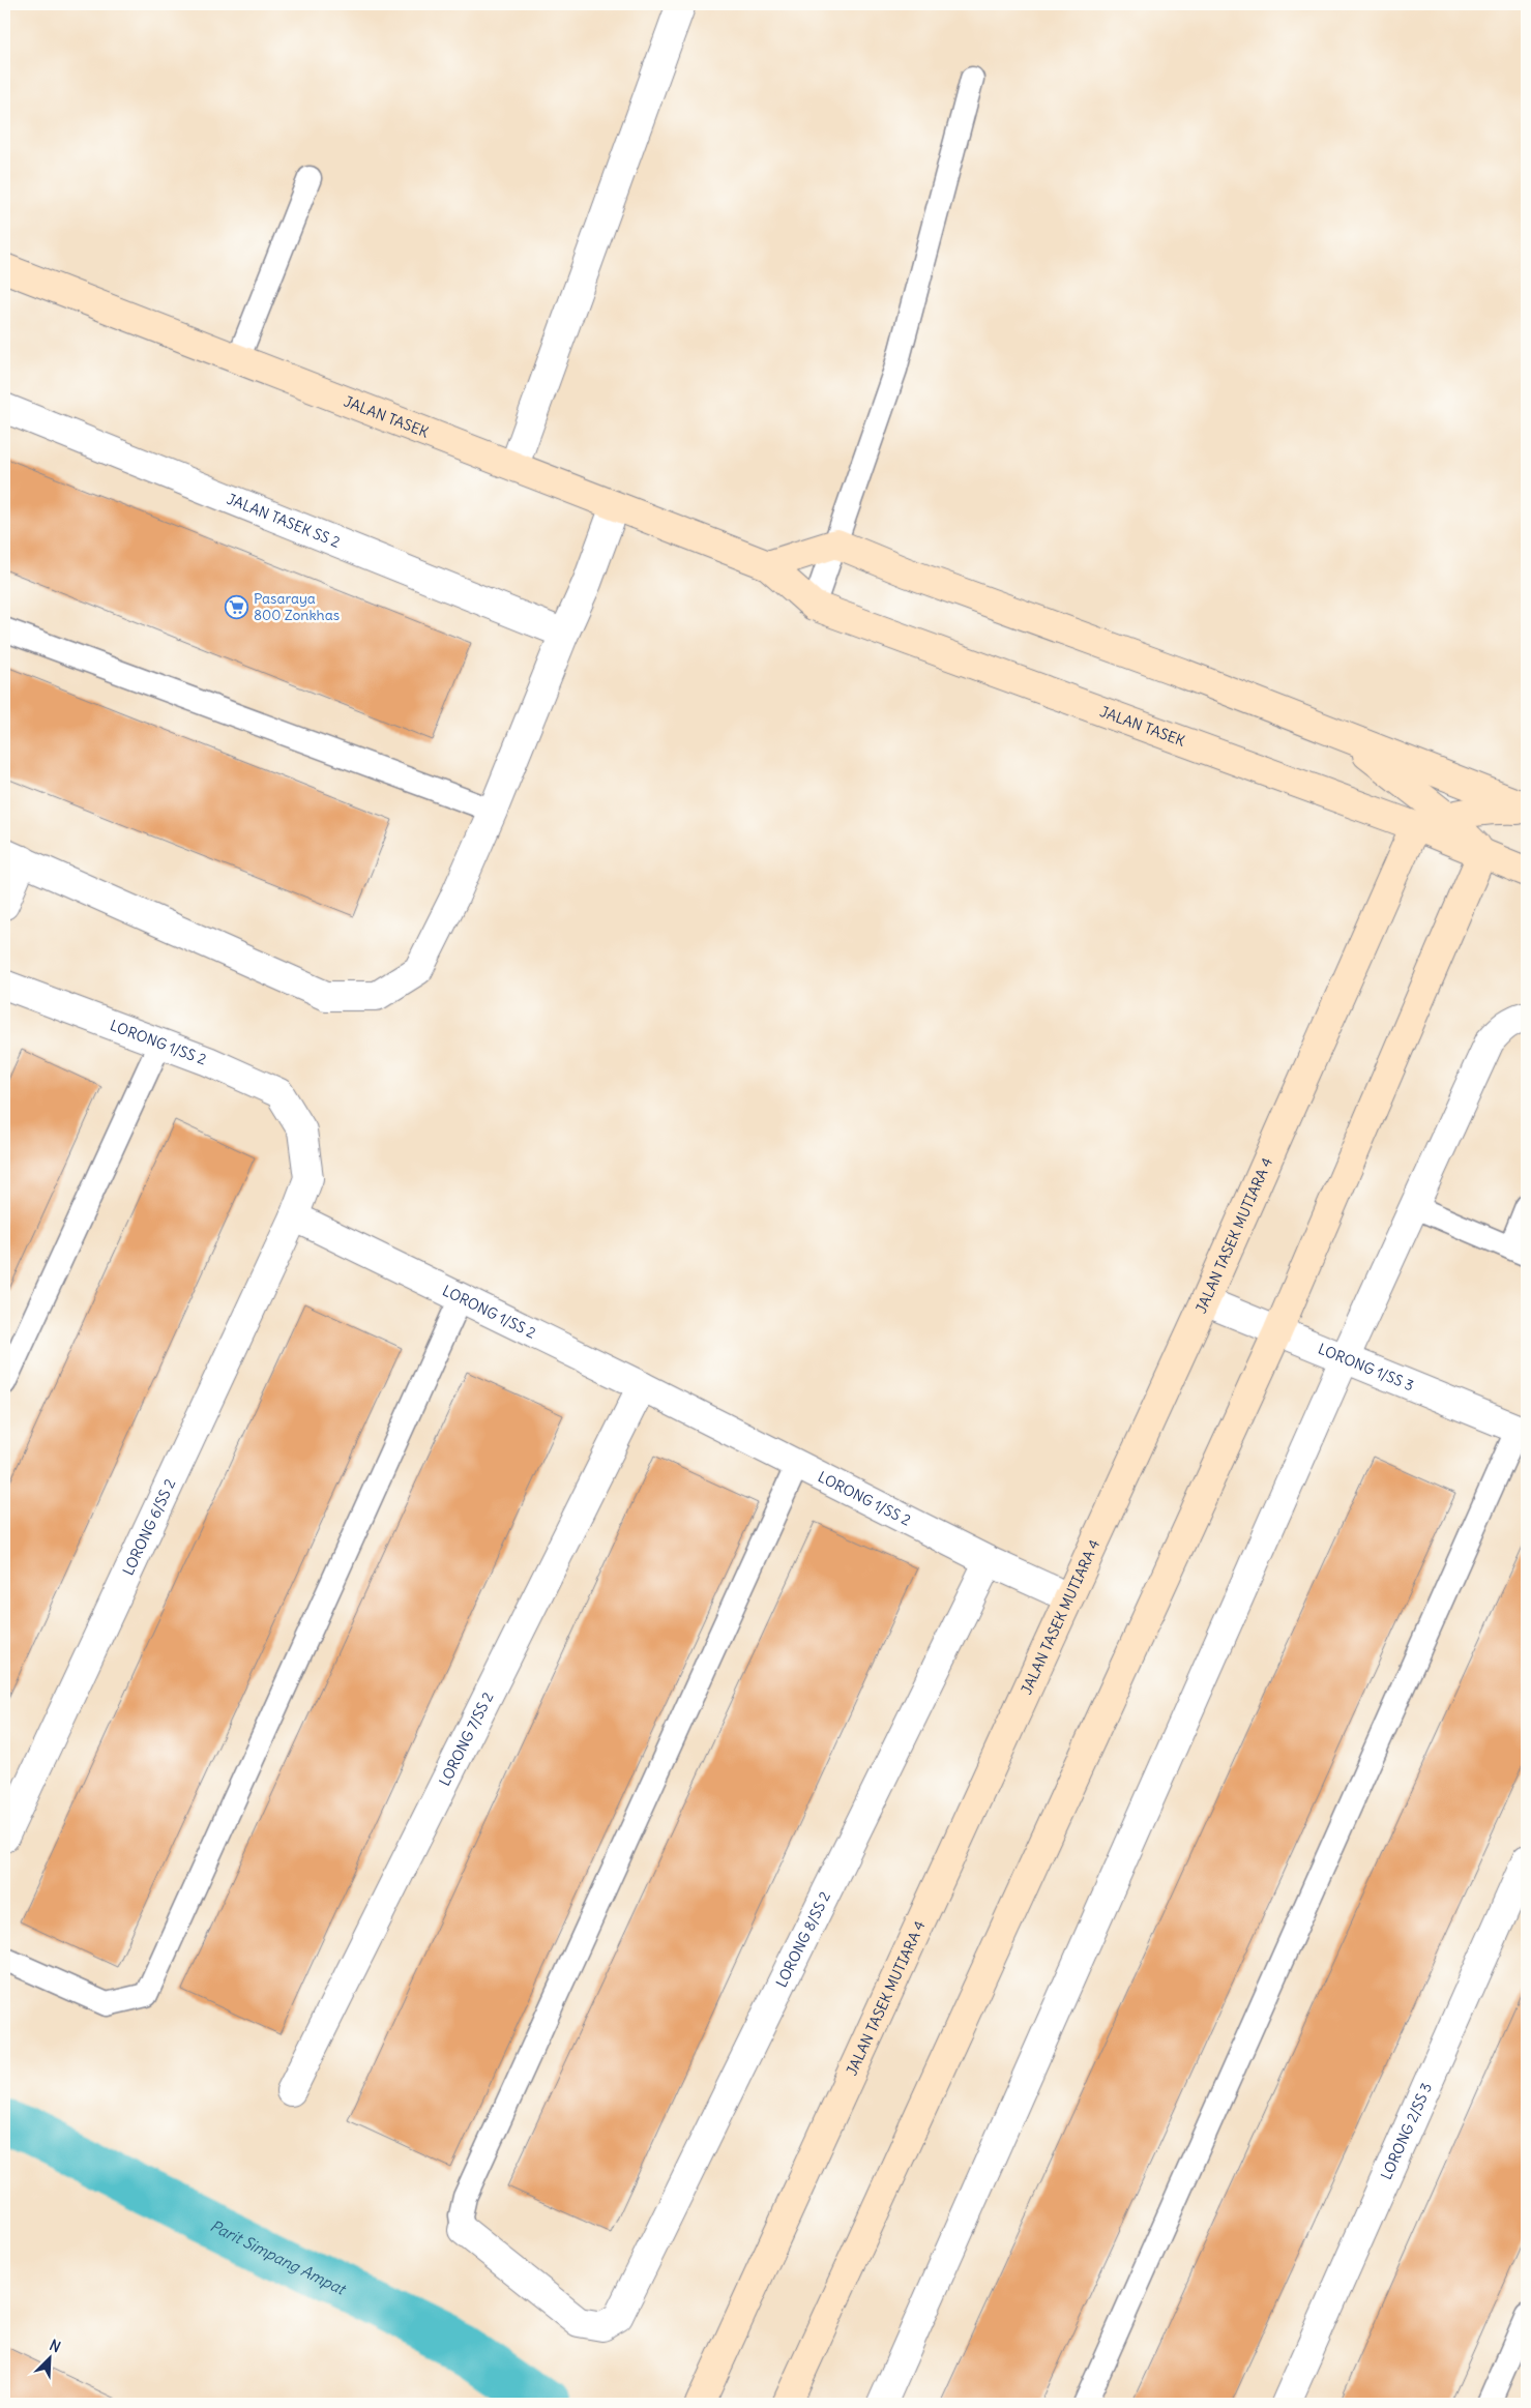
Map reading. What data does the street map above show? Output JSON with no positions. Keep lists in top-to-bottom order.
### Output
{
  "streets": {
    "street": [
      "JALAN TASEK",
      "JALAN TASEK SS 2",
      "LORONG 1/SS 2",
      "JALAN TASEK MUTIARA 4",
      "LORONG 1/SS 3",
      "LORONG 6/SS 2",
      "LORONG 7/SS 2",
      "LORONG 8/SS 2",
      "LORONG 2/SS 3"
    ]
  },
  "crossings": [
    ["JALAN TASEK", "JALAN TASEK MUTIARA 4"],
    ["LORONG 1/SS 2", "JALAN TASEK MUTIARA 4"],
    ["LORONG 1/SS 2", "LORONG 6/SS 2"],
    ["LORONG 1/SS 2", "LORONG 7/SS 2"],
    ["LORONG 1/SS 2", "LORONG 8/SS 2"],
    ["JALAN TASEK MUTIARA 4", "LORONG 1/SS 3"]
  ],
  "water": ["Parit Simpang Ampat"],
  "places": {
    "supermarket": ["Pasaraya 800 Zonkhas"]
  },
  "north": "top right"
}
